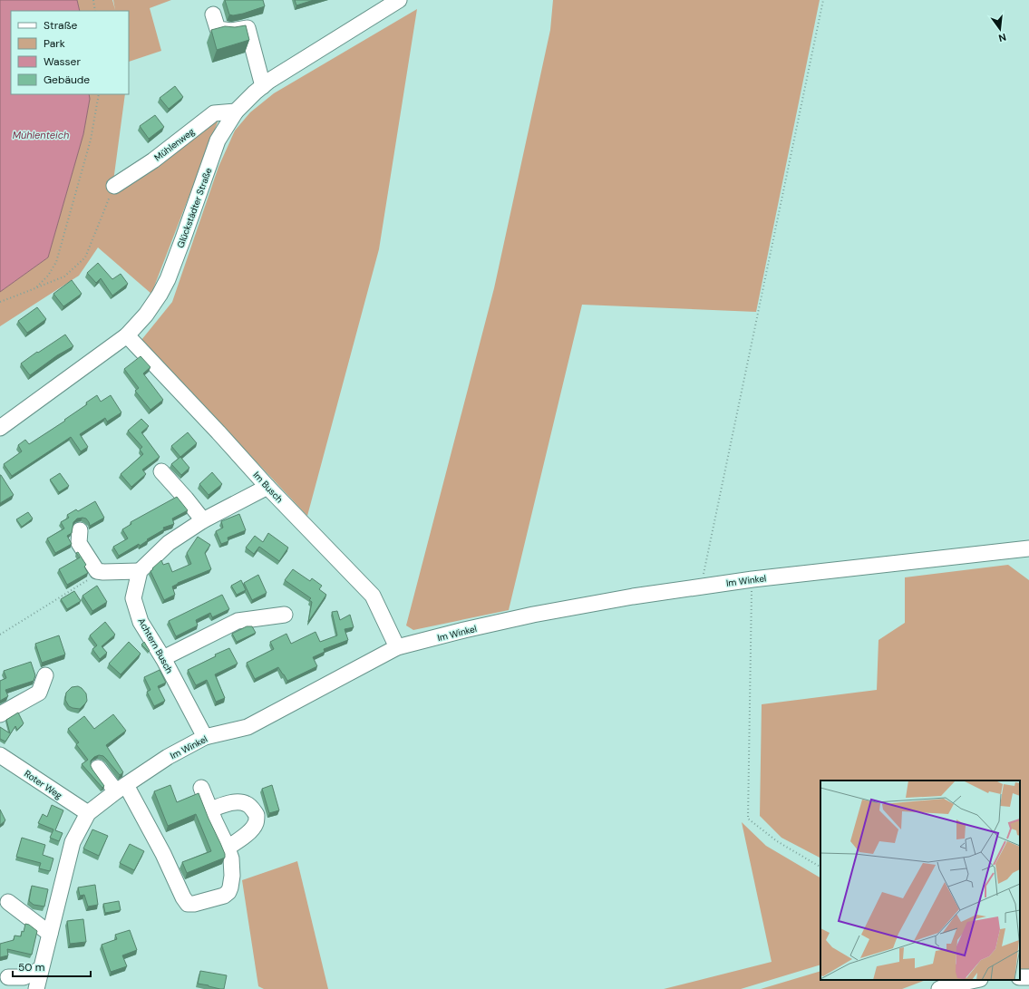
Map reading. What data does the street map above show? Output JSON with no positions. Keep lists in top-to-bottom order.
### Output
{
  "streets": {
    "street": [
      "Mühlenweg",
      "Glückstädter Straße",
      "Im Busch",
      "Im Winkel",
      "Achtern Busch",
      "Roter Weg"
    ]
  },
  "crossings": [
    ["Mühlenweg", "Glückstädter Straße"],
    ["Glückstädter Straße", "Im Busch"],
    ["Im Busch", "Im Winkel"],
    ["Im Winkel", "Achtern Busch"],
    ["Im Winkel", "Roter Weg"]
  ],
  "water": ["Mühlenteich"],
  "legend": [
    "Straße",
    "Park",
    "Wasser",
    "Gebäude"
  ],
  "scale_bar": "50 m",
  "north": "bottom"
}
